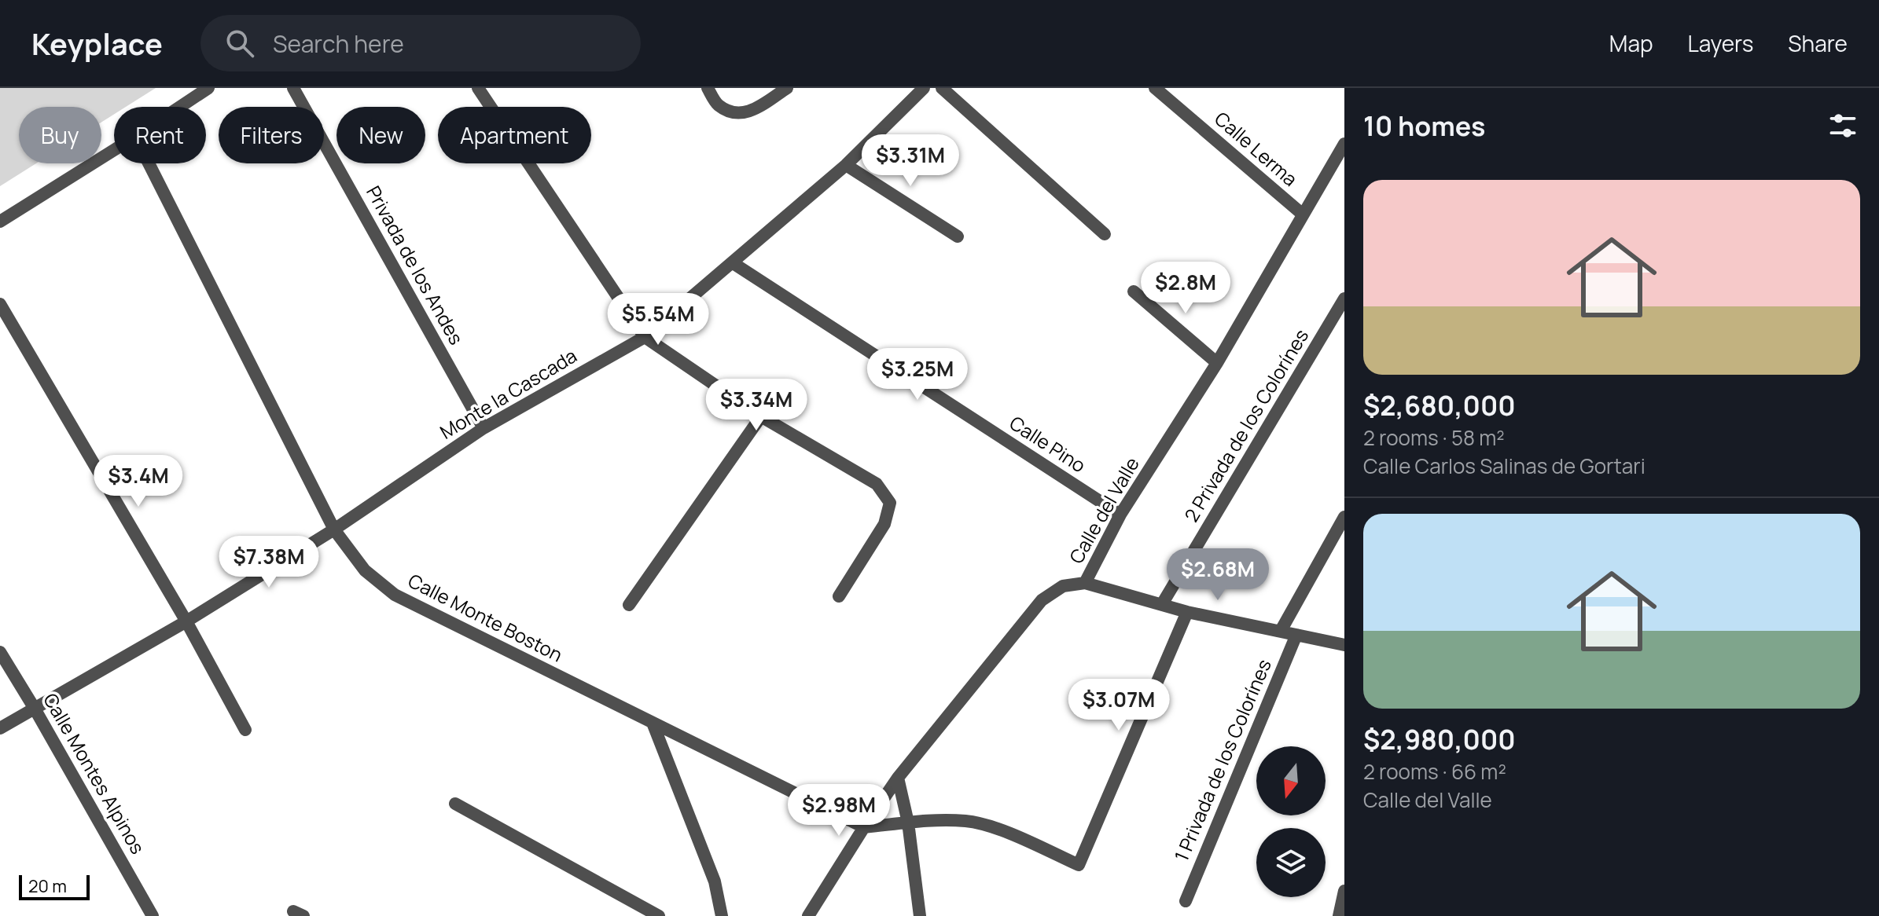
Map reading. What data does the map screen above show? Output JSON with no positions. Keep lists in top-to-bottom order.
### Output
{
  "streets": {
    "street": [
      "Calle Lerma",
      "Privada de los Andes",
      "Monte la Cascada",
      "2 Privada de los Colorínes",
      "Calle Pino",
      "Calle del Valle",
      "Calle Monte Boston",
      "1 Privada de los Colorínes",
      "Calle Montes Alpinos"
    ]
  },
  "crossings": [
    ["Calle Lerma", "Calle del Valle"],
    ["Privada de los Andes", "Monte la Cascada"],
    ["Monte la Cascada", "Calle Pino"],
    ["Monte la Cascada", "Calle Monte Boston"],
    ["Monte la Cascada", "Calle Montes Alpinos"],
    ["Calle Pino", "Calle del Valle"],
    ["Calle del Valle", "Calle Monte Boston"]
  ],
  "scale_bar": "20 m",
  "north": "bottom",
  "page": {
    "header": "Keyplace",
    "search": "Search here",
    "nav": ["Map", "Layers", "Share"],
    "heading": "10 homes",
    "chip": [
      "Buy",
      "Rent",
      "Filters",
      "New",
      "Apartment"
    ],
    "price": [
      "$3.31M",
      "$2.8M",
      "$5.54M",
      "$3.25M",
      "$3.34M",
      "$3.4M",
      "$7.38M",
      "$2.68M",
      "$3.07M",
      "$2.98M"
    ],
    "list": [
      {
        "name": "$2,680,000",
        "note": "2 rooms · 58 m² · Calle Carlos Salinas de Gortari"
      },
      {
        "name": "$2,980,000",
        "note": "2 rooms · 66 m² · Calle del Valle"
      }
    ],
    "scale": "20 m"
  }
}
